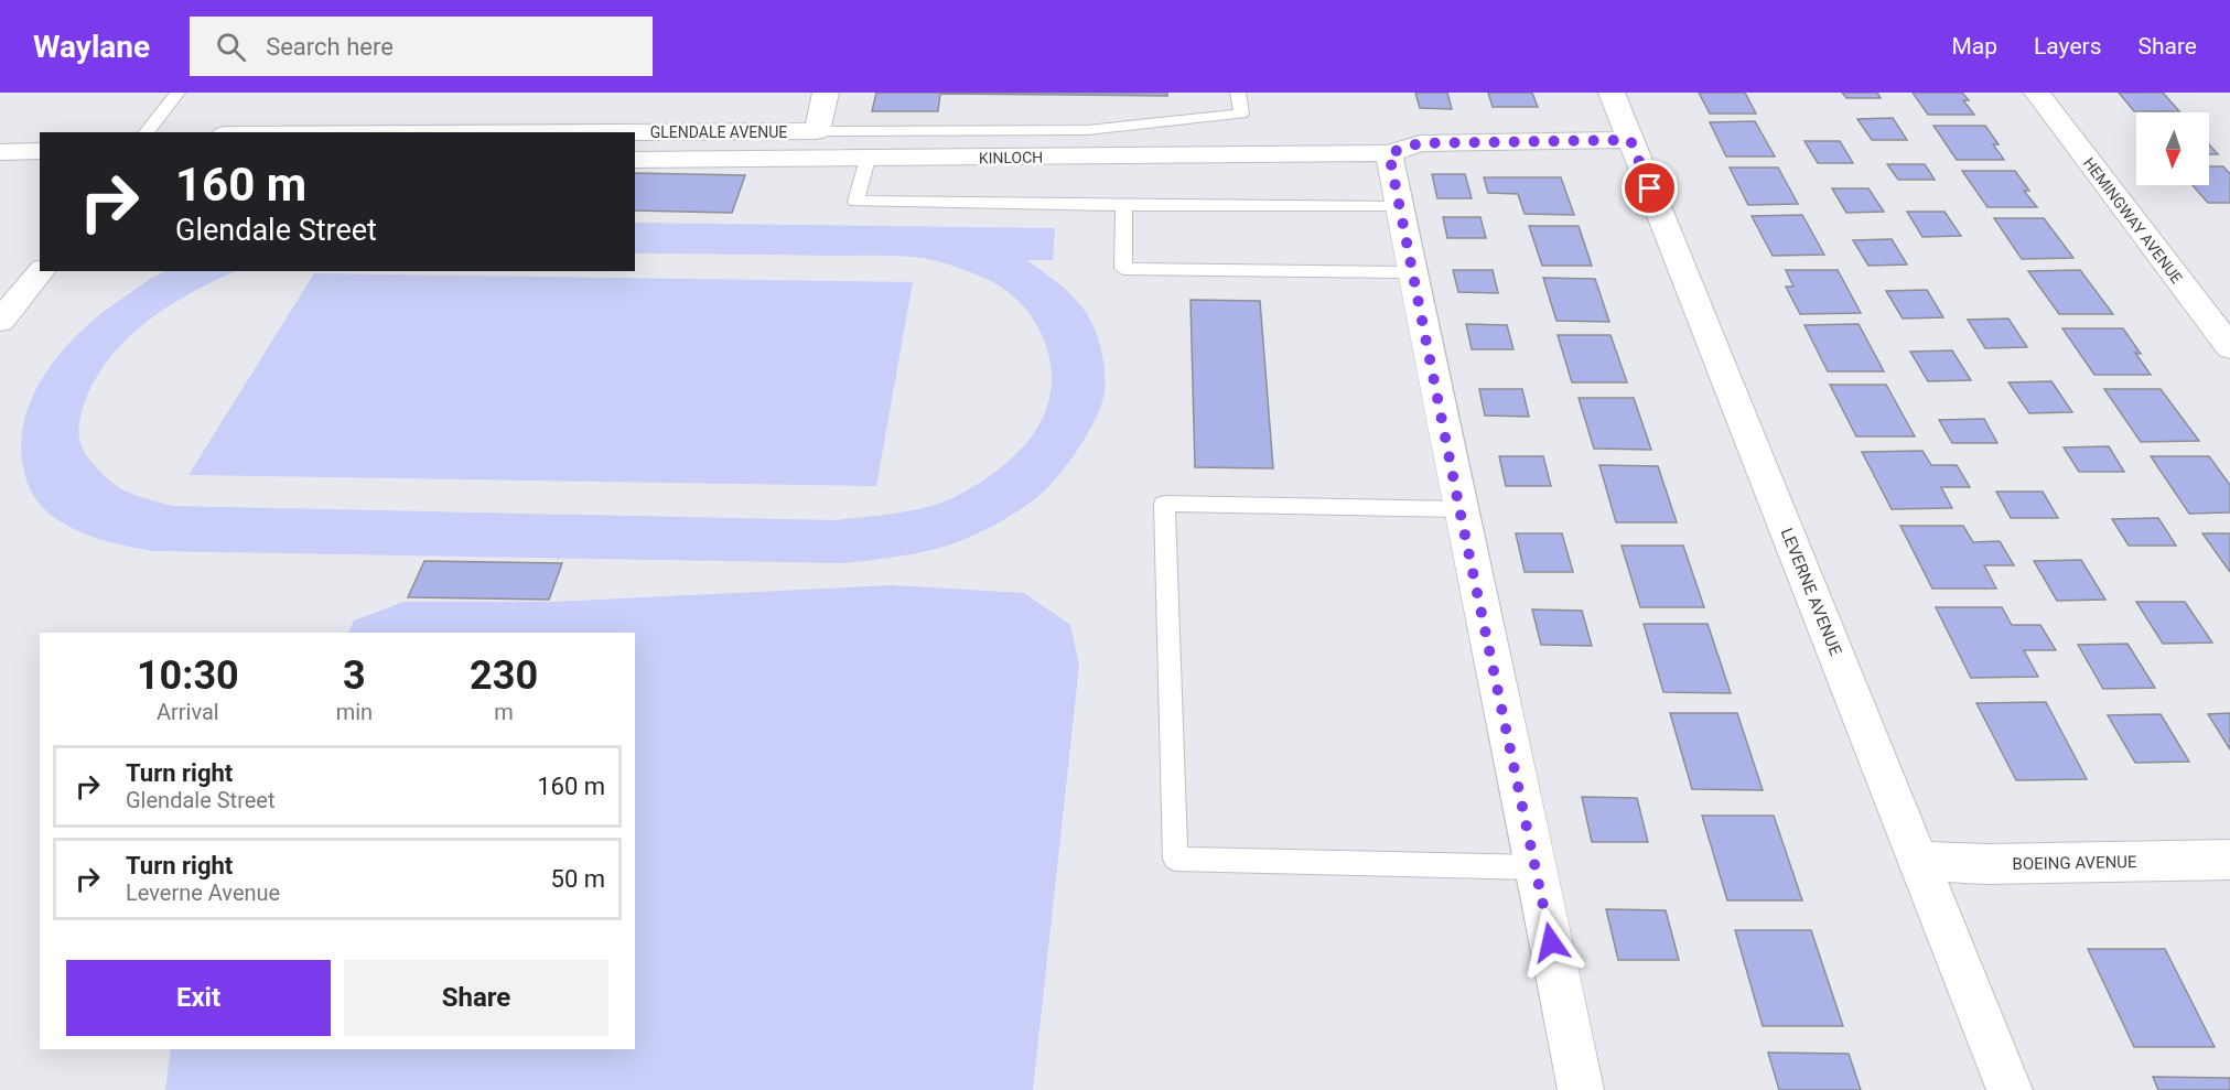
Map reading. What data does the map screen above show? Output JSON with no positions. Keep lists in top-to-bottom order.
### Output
{
  "streets": {
    "street": [
      "GLENDALE AVENUE",
      "KINLOCH",
      "HEMINGWAY AVENUE",
      "LEVERNE AVENUE",
      "BOEING AVENUE"
    ]
  },
  "crossings": [
    ["KINLOCH", "LEVERNE AVENUE"],
    ["LEVERNE AVENUE", "BOEING AVENUE"]
  ],
  "north": "bottom",
  "page": {
    "header": "Waylane",
    "search": "Search here",
    "nav": ["Map", "Layers", "Share"],
    "turn": ["160 m", "Glendale Street"],
    "eta": [
      "10:30",
      "Arrival",
      "3",
      "min",
      "230",
      "m"
    ],
    "list": [
      {
        "name": "Turn right",
        "note": "Glendale Street",
        "value": "160 m"
      },
      {
        "name": "Turn right",
        "note": "Leverne Avenue",
        "value": "50 m"
      }
    ],
    "buttons": ["Exit", "Share"]
  }
}
